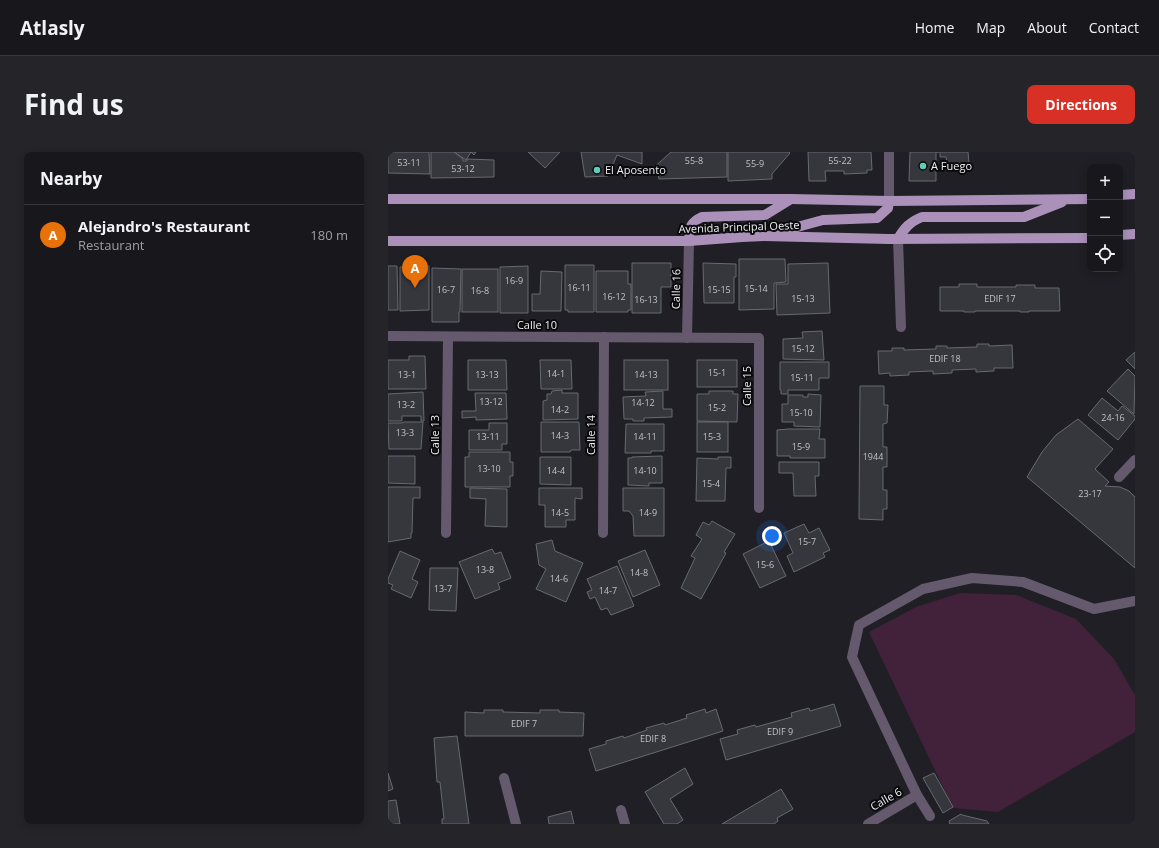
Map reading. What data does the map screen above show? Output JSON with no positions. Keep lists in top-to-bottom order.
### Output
{
  "streets": {
    "main road": ["Avenida Principal Oeste"],
    "street": [
      "Calle 16",
      "Calle 10",
      "Calle 15",
      "Calle 13",
      "Calle 14",
      "Calle 6"
    ]
  },
  "crossings": [
    ["Avenida Principal Oeste", "Calle 16"],
    ["Calle 16", "Calle 10"],
    ["Calle 16", "Calle 15"],
    ["Calle 10", "Calle 15"],
    ["Calle 10", "Calle 13"],
    ["Calle 10", "Calle 14"]
  ],
  "places": ["A Fuego", "El Aposento"],
  "house_numbers": [
    "55-8",
    "55-22",
    "53-11",
    "55-9",
    "53-12",
    "16-9",
    "16-11",
    "15-14",
    "16-7",
    "15-15",
    "16-8",
    "16-12",
    "15-13",
    "EDIF 17",
    "16-13",
    "15-12",
    "EDIF 18",
    "15-1",
    "14-1",
    "13-1",
    "13-13",
    "14-13",
    "15-11",
    "13-12",
    "14-12",
    "13-2",
    "15-2",
    "14-2",
    "15-10",
    "24-16",
    "13-3",
    "14-3",
    "13-11",
    "14-11",
    "15-3",
    "15-9",
    "1944",
    "13-10",
    "14-4",
    "14-10",
    "15-4",
    "23-17",
    "14-5",
    "14-9",
    "15-7",
    "15-6",
    "13-8",
    "14-8",
    "14-6",
    "13-7",
    "14-7",
    "EDIF 7",
    "EDIF 9",
    "EDIF 8"
  ],
  "page": {
    "header": "Atlasly",
    "nav": [
      "Home",
      "Map",
      "About",
      "Contact"
    ],
    "title": "Find us",
    "buttons": "Directions",
    "heading": "Nearby",
    "map_buttons": ["+", "−"],
    "list": [
      {
        "mark": "A",
        "name": "Alejandro's Restaurant",
        "note": "Restaurant",
        "value": "180 m"
      }
    ],
    "pins": "A"
  }
}
